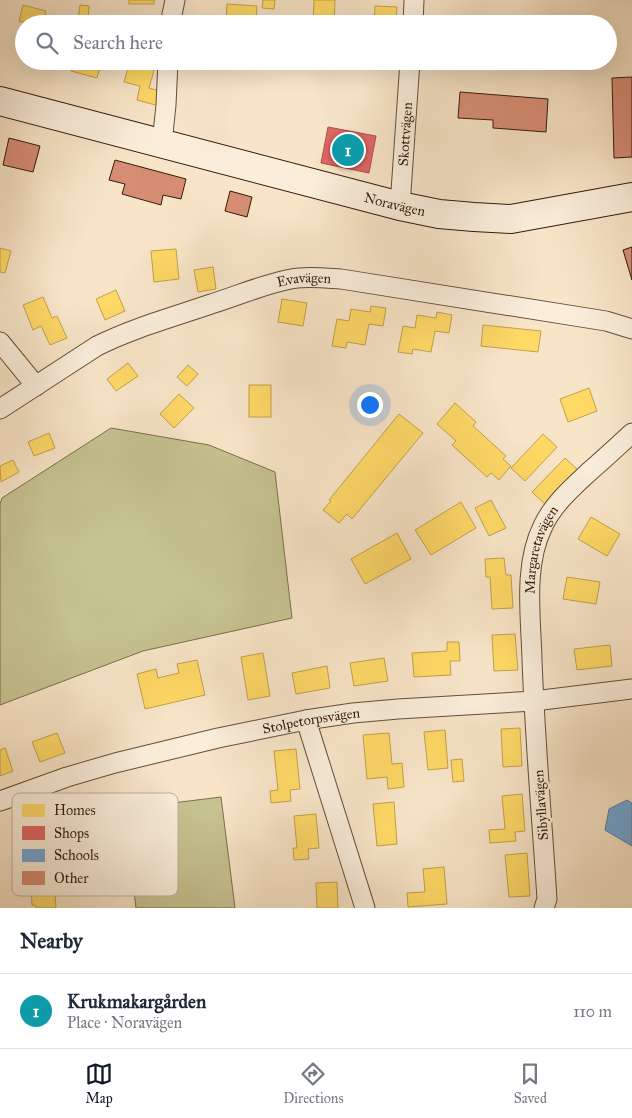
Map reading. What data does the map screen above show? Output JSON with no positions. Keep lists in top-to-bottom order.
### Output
{
  "streets": {
    "street": [
      "Skottvägen",
      "Noravägen",
      "Evavägen",
      "Margaretavägen",
      "Stolpetorpsvägen",
      "Sibyllavägen"
    ]
  },
  "crossings": [
    ["Skottvägen", "Noravägen"],
    ["Margaretavägen", "Stolpetorpsvägen"],
    ["Margaretavägen", "Sibyllavägen"],
    ["Stolpetorpsvägen", "Sibyllavägen"]
  ],
  "legend": [
    "Homes",
    "Shops",
    "Schools",
    "Other"
  ],
  "page": {
    "search": "Search here",
    "pins": "1",
    "heading": "Nearby",
    "list": [
      {
        "mark": "1",
        "name": "Krukmakargården",
        "note": "Place · Noravägen",
        "value": "110 m"
      }
    ],
    "nav": ["Map", "Directions", "Saved"]
  }
}
